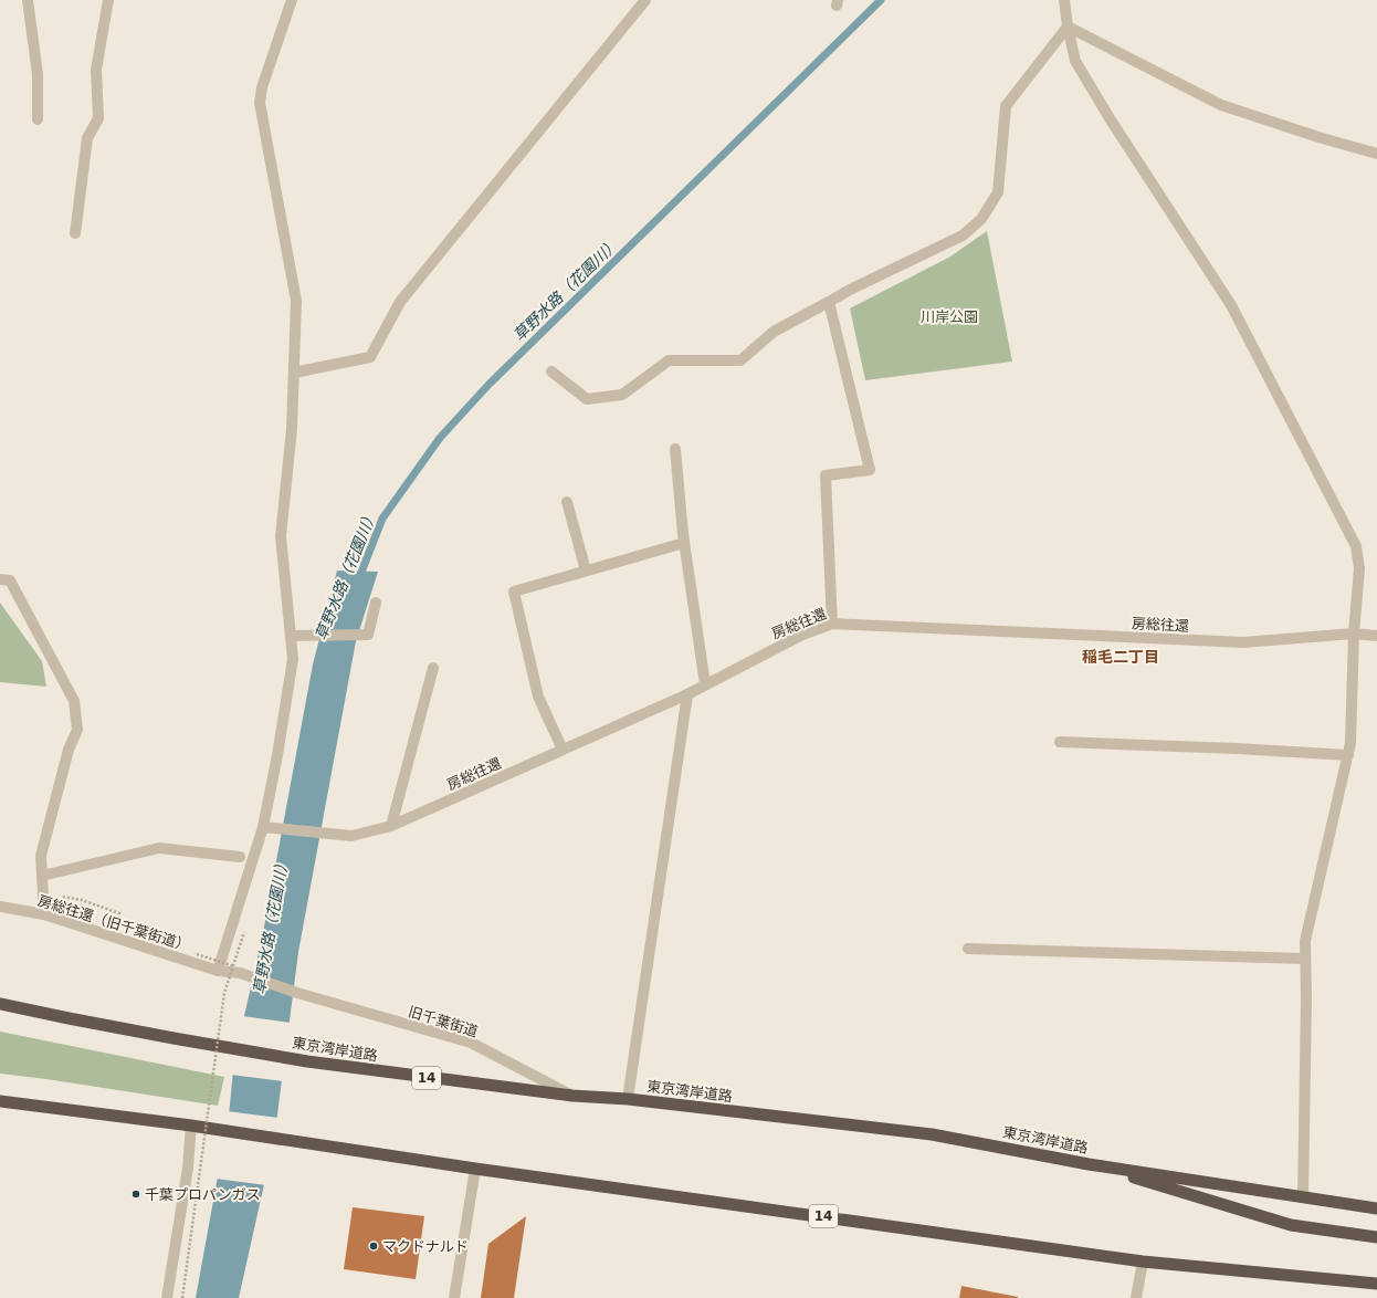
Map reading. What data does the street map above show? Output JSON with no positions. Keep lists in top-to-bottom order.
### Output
{
  "streets": {
    "highway": ["東京湾岸道路", "14"],
    "street": ["房総往還", "房総往還（旧千葉街道）", "旧千葉街道"]
  },
  "crossings": [
    ["旧千葉街道", "東京湾岸道路"]
  ],
  "districts": ["稲毛二丁目"],
  "water": ["草野水路（花園川）"],
  "parks": ["川岸公園"],
  "places": ["千葉プロパンガス", "マクドナルド"]
}
